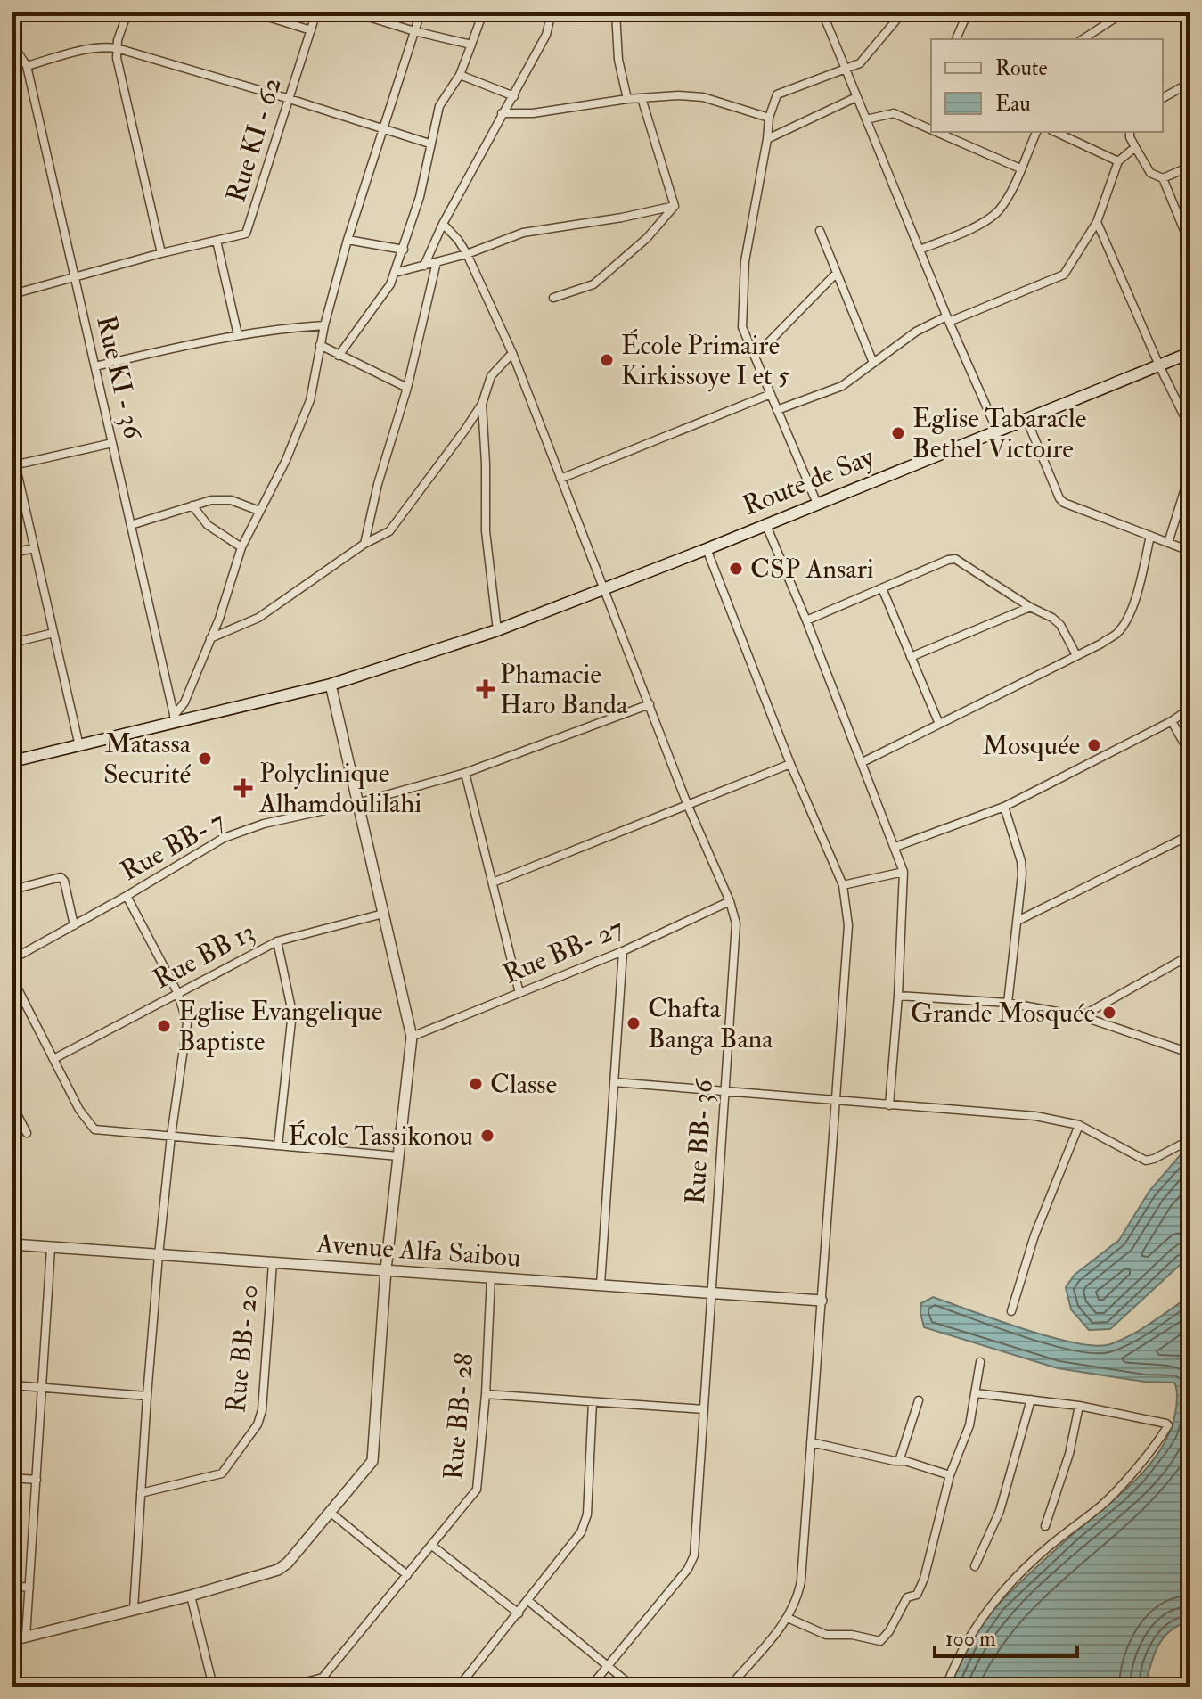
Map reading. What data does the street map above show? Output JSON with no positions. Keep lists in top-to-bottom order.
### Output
{
  "streets": {
    "main road": ["Route de Say"],
    "street": [
      "Rue KI - 62",
      "Rue KI - 36",
      "Rue BB- 7",
      "Rue BB- 27",
      "Rue BB 13",
      "Rue BB- 36",
      "Avenue Alfa Saibou",
      "Rue BB- 20",
      "Rue BB- 28"
    ]
  },
  "crossings": [
    ["Rue KI - 62", "Rue KI - 36"],
    ["Rue KI - 36", "Route de Say"],
    ["Route de Say", "Rue BB- 36"],
    ["Rue BB- 7", "Rue BB- 36"],
    ["Rue BB- 27", "Rue BB- 36"],
    ["Rue BB- 36", "Avenue Alfa Saibou"],
    ["Avenue Alfa Saibou", "Rue BB- 20"],
    ["Avenue Alfa Saibou", "Rue BB- 28"]
  ],
  "places": {
    "other": [
      "École Primaire Kirkissoye I et 5",
      "Eglise Tabaracle Bethel Victoire",
      "CSP Ansari",
      "Mosquée",
      "Matassa Securité",
      "Grande Mosquée",
      "Chafta Banga Bana",
      "Eglise Evangelique Baptiste",
      "Classe",
      "École Tassikonou"
    ],
    "health": ["Phamacie Haro Banda", "Polyclinique Alhamdoulilahi"]
  },
  "legend": ["Route", "Eau"],
  "scale_bar": "100 m"
}
